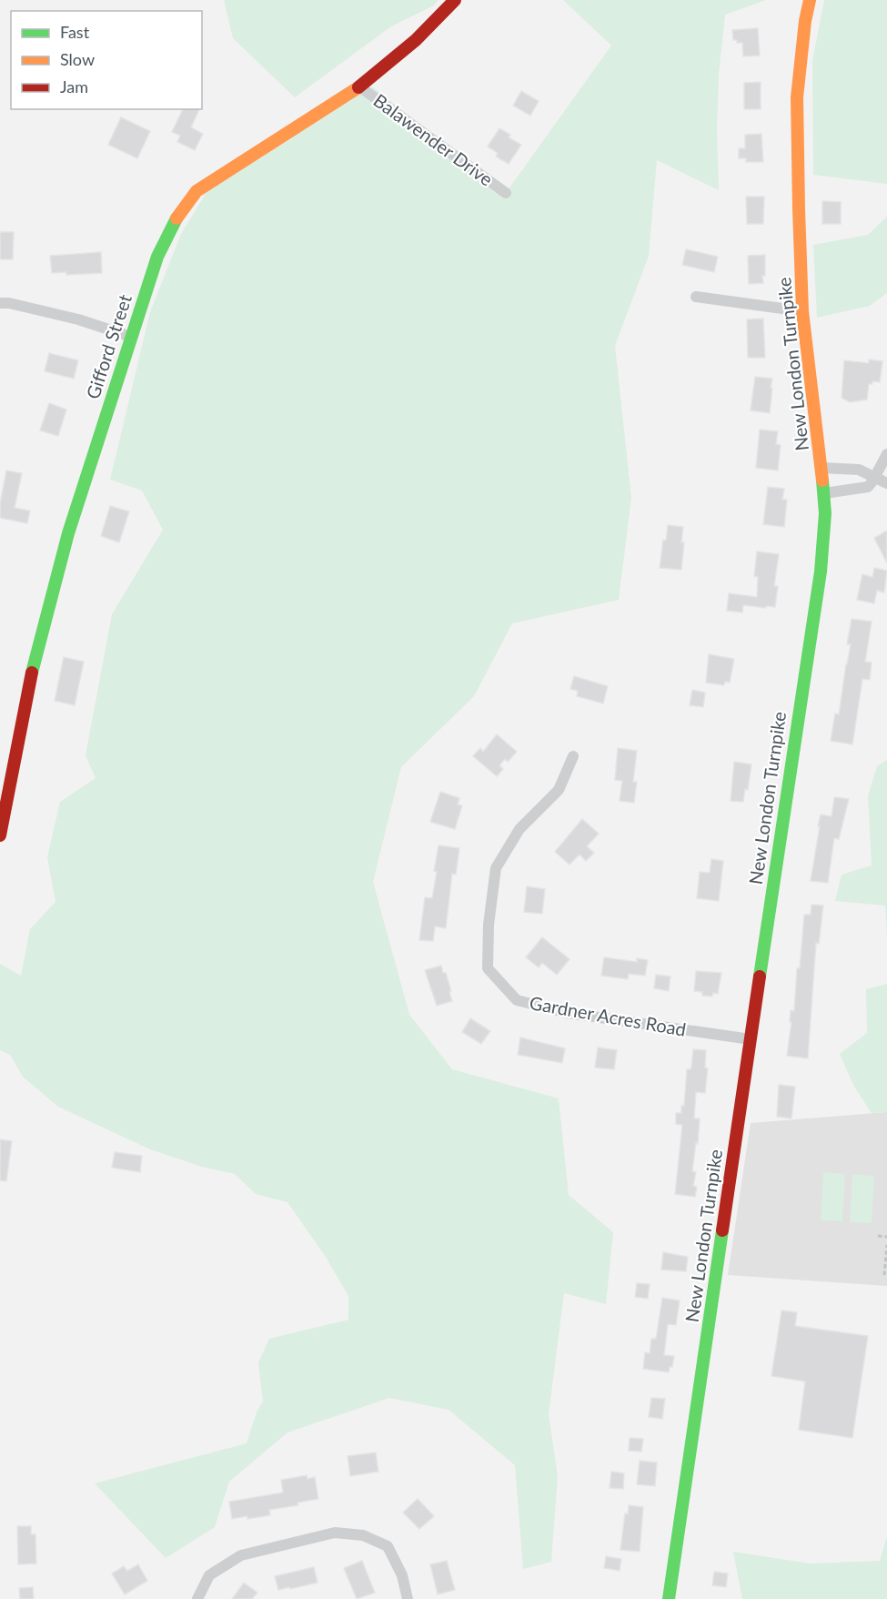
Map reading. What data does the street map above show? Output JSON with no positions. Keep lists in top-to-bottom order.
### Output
{
  "streets": {
    "main road": ["Gifford Street", "New London Turnpike"],
    "street": ["Balawender Drive", "Gardner Acres Road"]
  },
  "crossings": [
    ["Balawender Drive", "Gifford Street"],
    ["New London Turnpike", "Gardner Acres Road"]
  ],
  "legend": ["Fast", "Slow", "Jam"]
}
